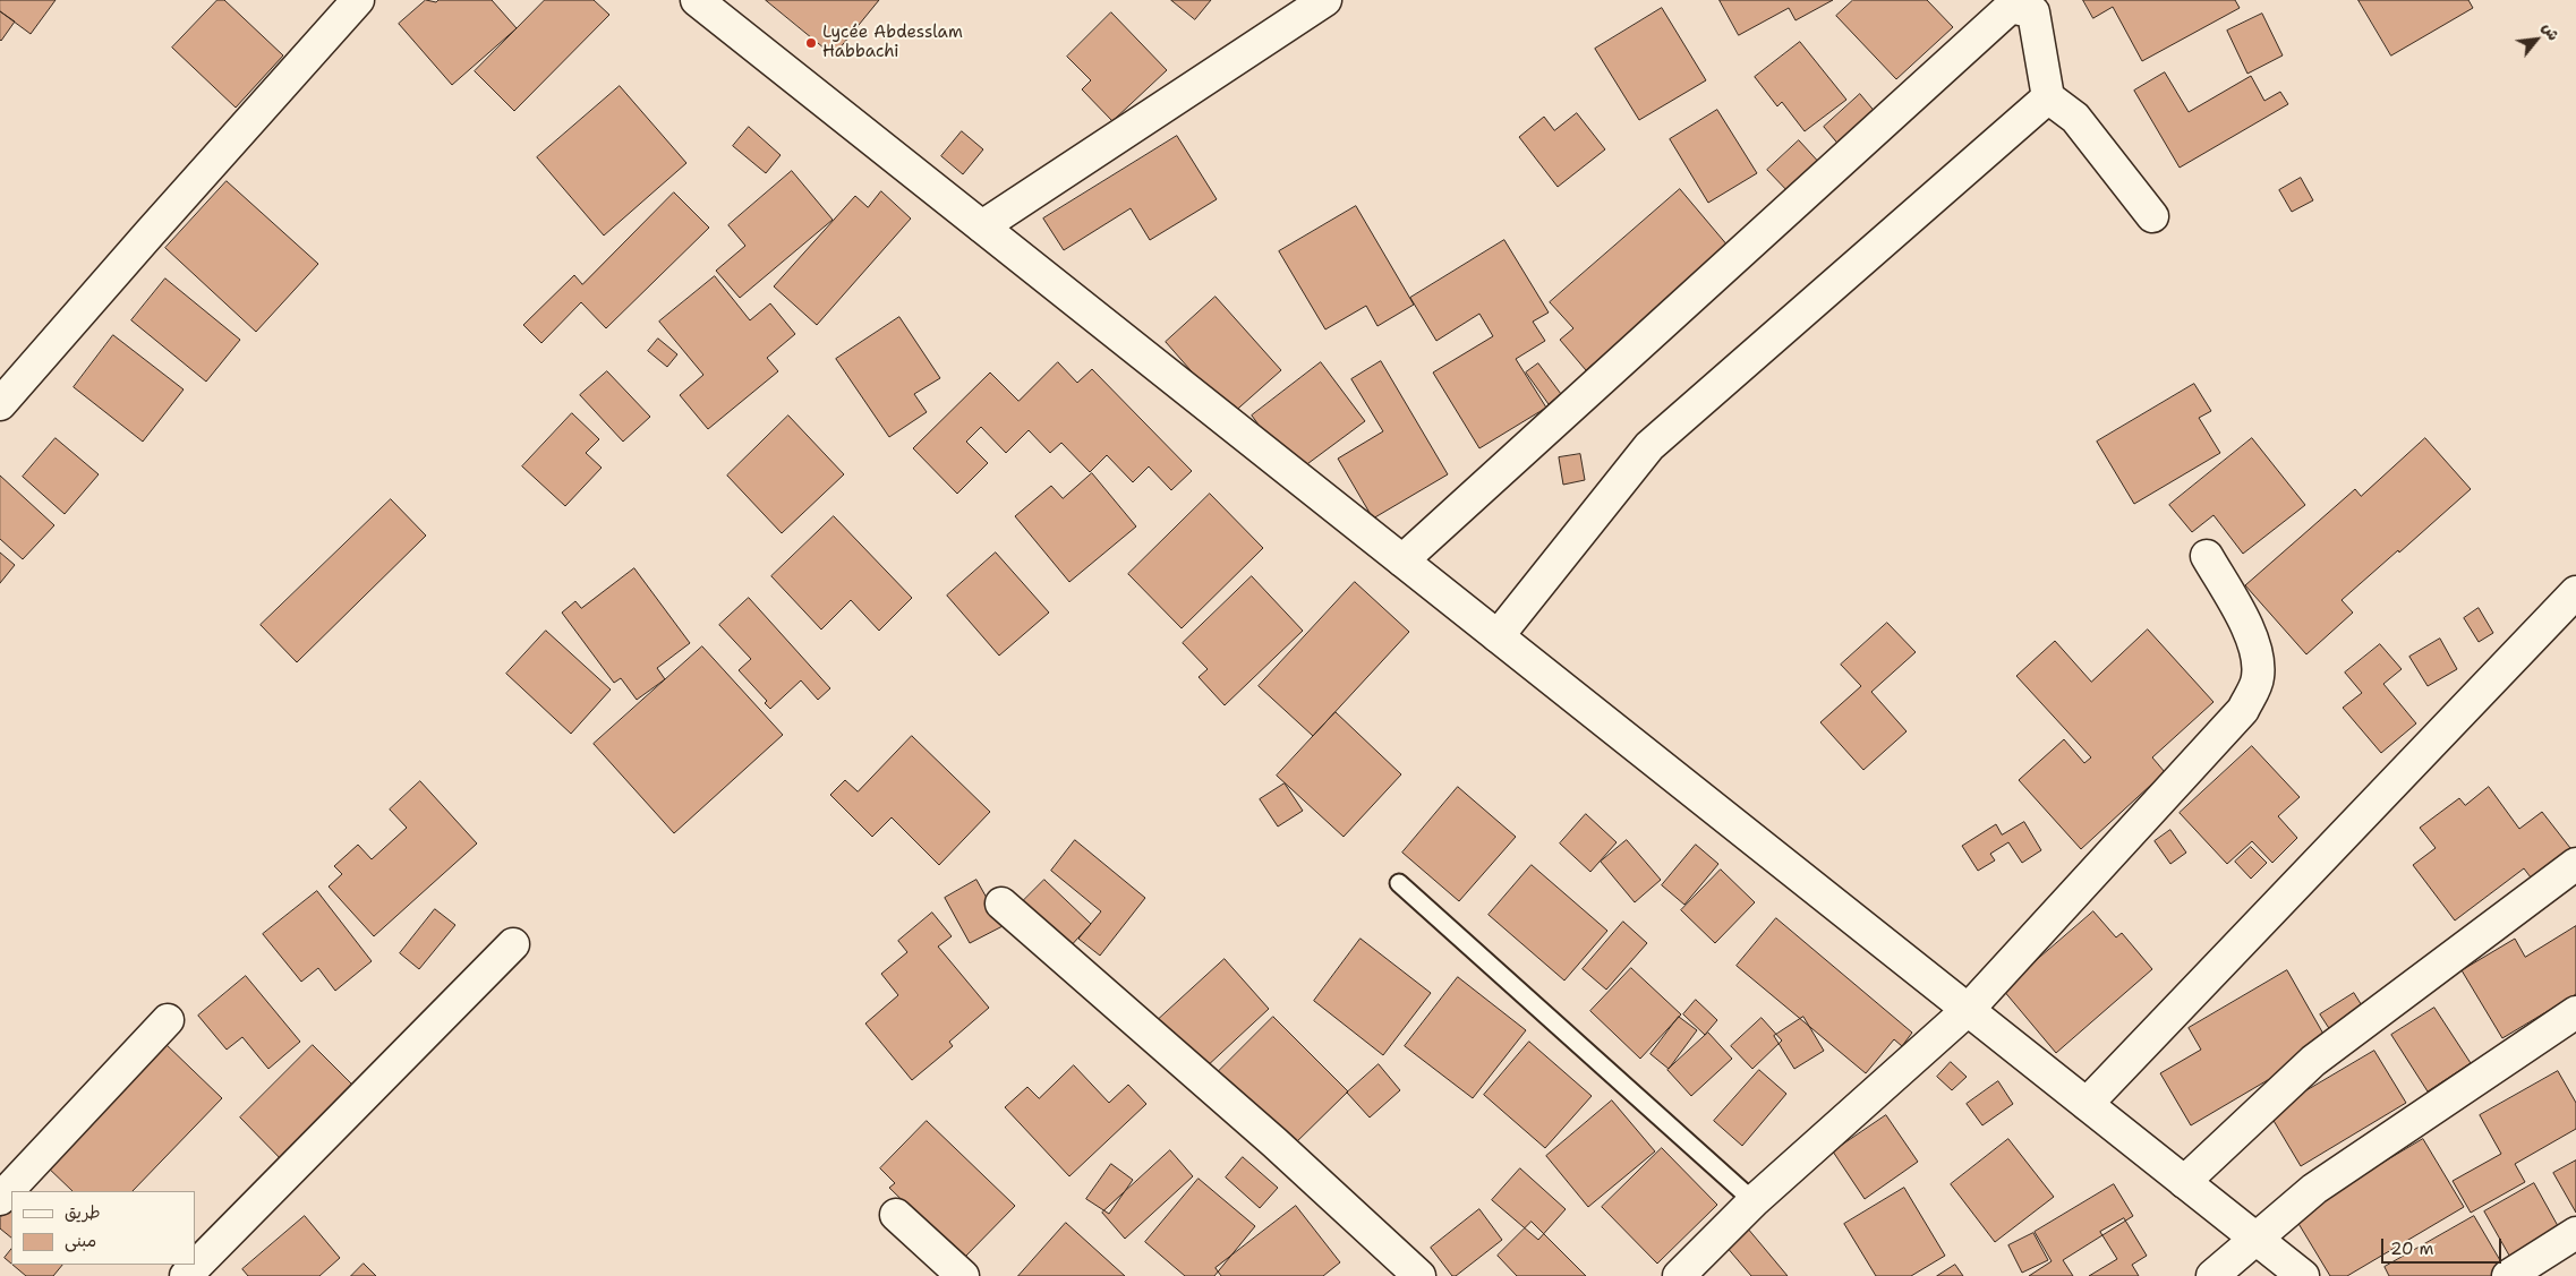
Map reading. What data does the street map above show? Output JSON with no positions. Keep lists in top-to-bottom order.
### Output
{
  "places": ["Lycée Abdesslam Habbachi"],
  "legend": ["طريق", "مبنى"],
  "scale_bar": "20 m",
  "north": "top right"
}
